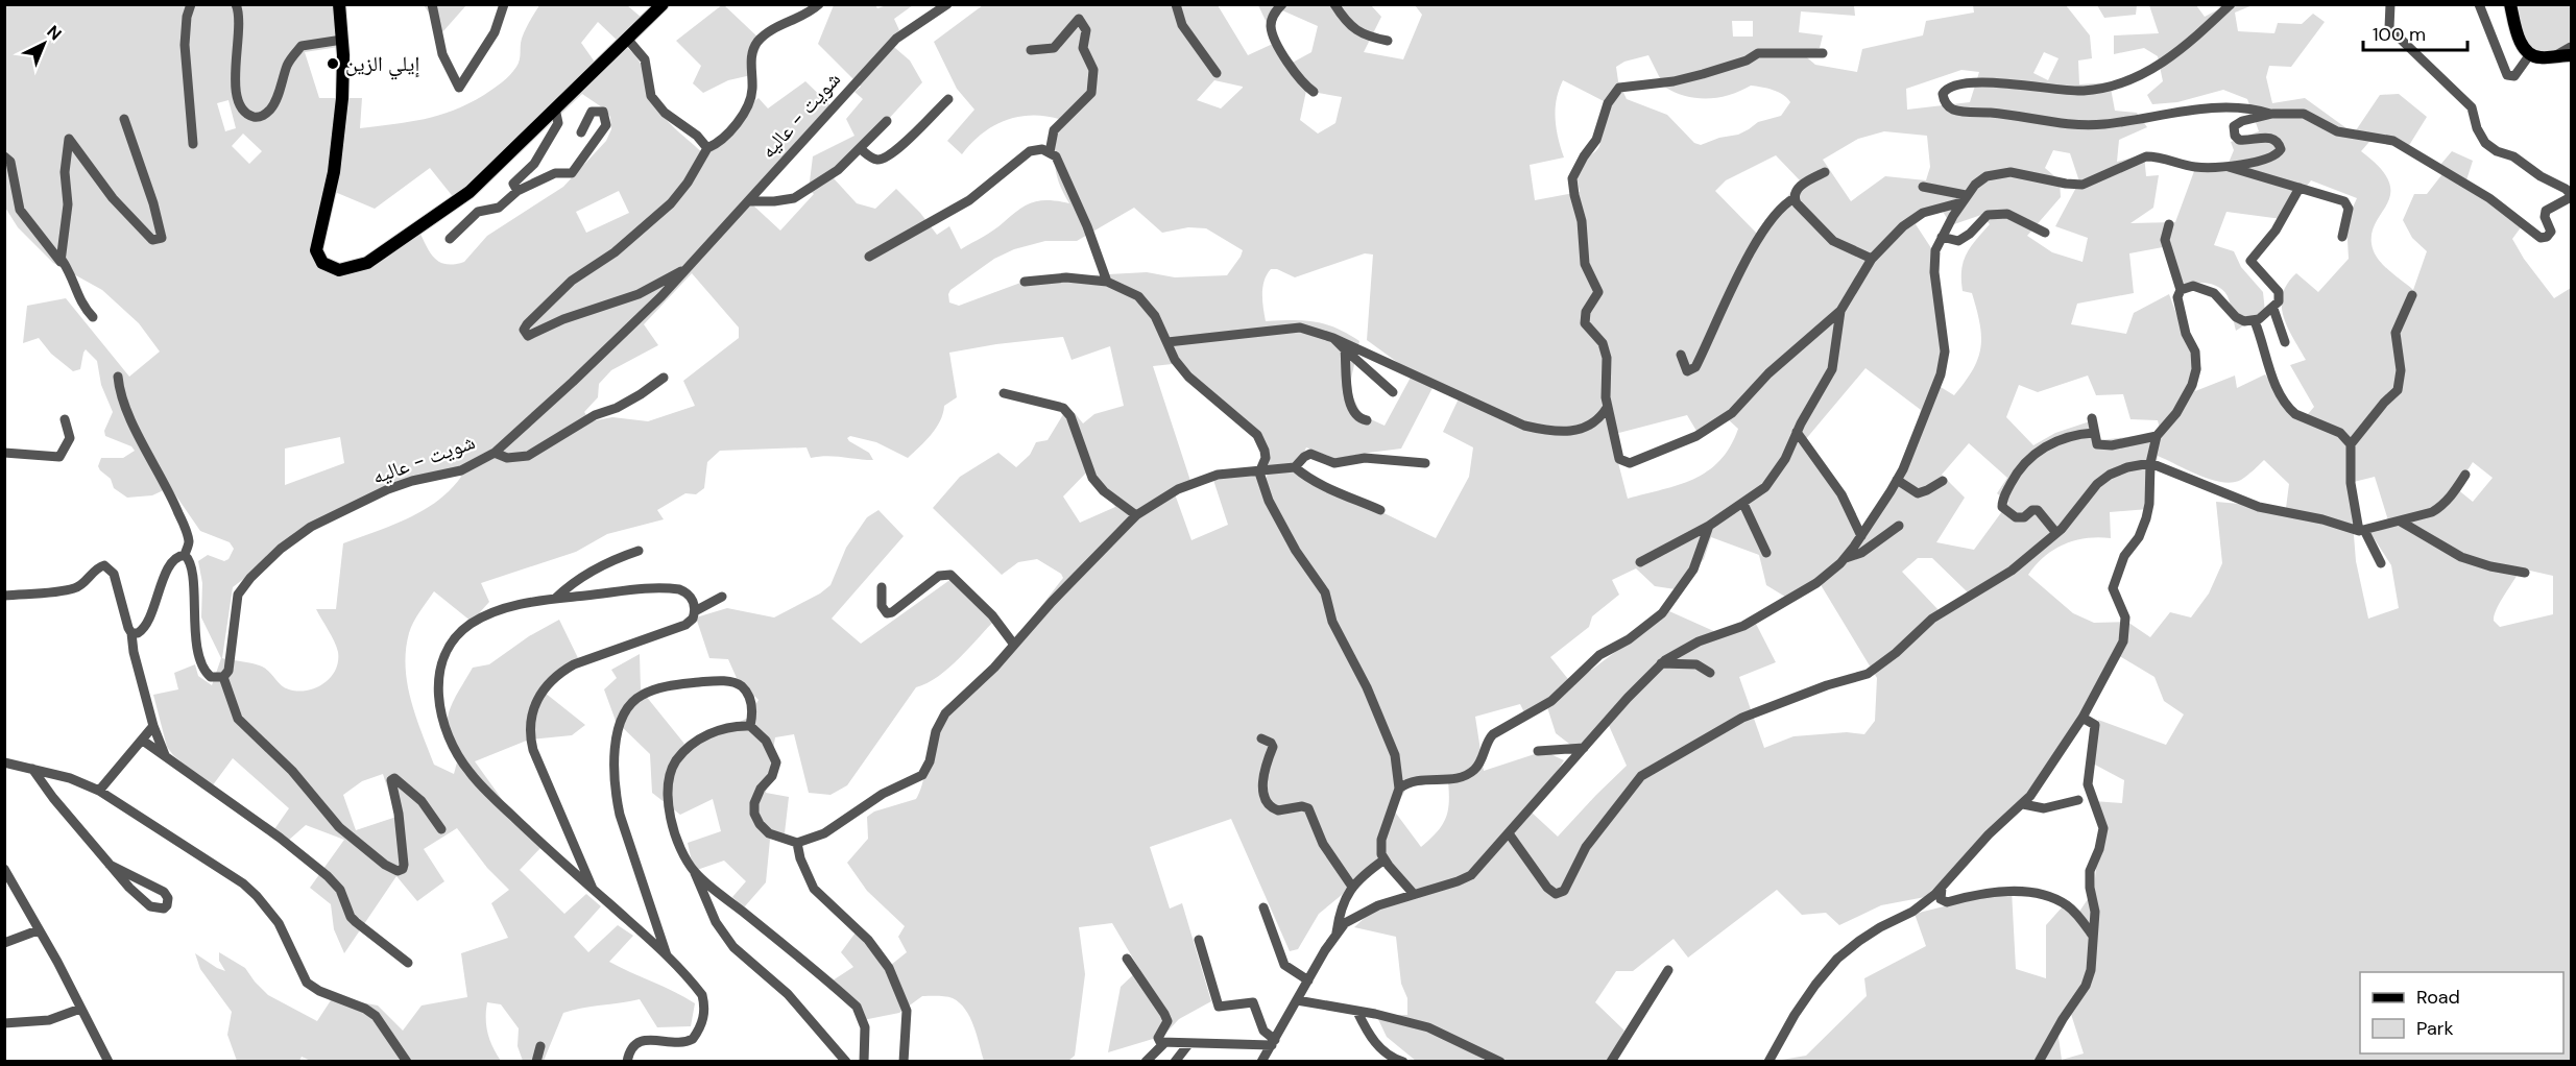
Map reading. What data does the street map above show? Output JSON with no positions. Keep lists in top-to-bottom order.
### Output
{
  "streets": {
    "street": ["شويت - عاليه"]
  },
  "places": ["إيلي الزين"],
  "legend": ["Road", "Park"],
  "scale_bar": "100 m",
  "north": "top right"
}
